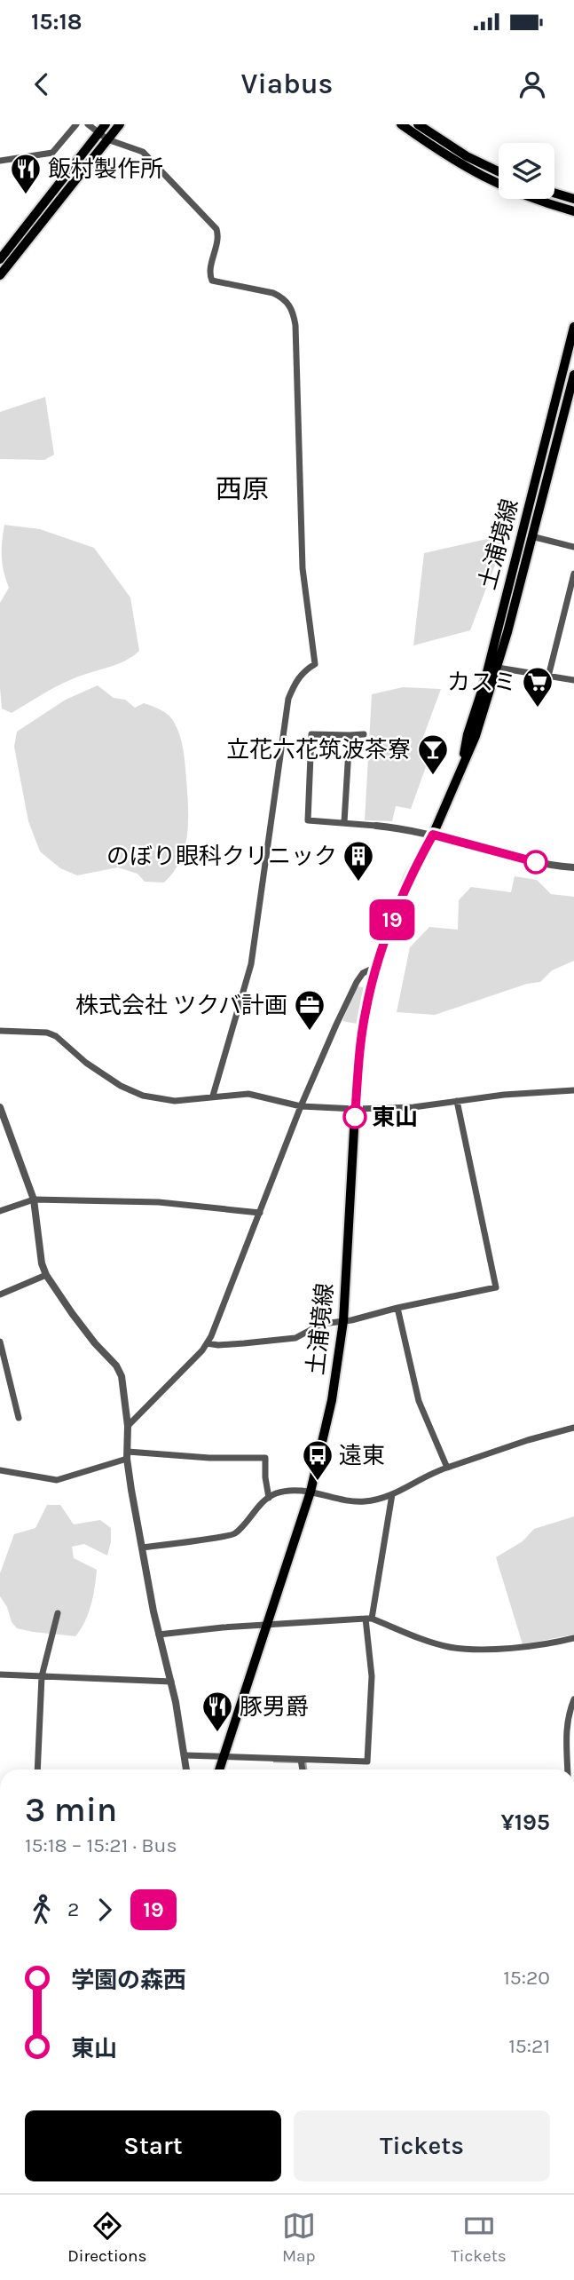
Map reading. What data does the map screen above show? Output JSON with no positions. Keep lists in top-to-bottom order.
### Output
{
  "streets": {
    "main road": ["土浦境線"]
  },
  "districts": ["西原"],
  "places": {
    "restaurant": ["飯村製作所", "豚男爵"],
    "supermarket": ["カスミ"],
    "bar": ["立花六花筑波茶寮"],
    "building": ["のぼり眼科クリニック"],
    "office": ["株式会社 ツクバ計画"],
    "other": ["東山"],
    "bus stop": ["遠東"]
  },
  "lines": ["bus line 19"],
  "page": {
    "status": "15:18",
    "header": "Viabus",
    "on_map": "19",
    "heading": ["3 min", "15:18 – 15:21 · Bus", "¥195"],
    "legs": ["2", "19"],
    "list": [
      {
        "name": "学園の森西",
        "value": "15:20"
      },
      {
        "name": "東山",
        "value": "15:21"
      }
    ],
    "buttons": ["Start", "Tickets"],
    "tabs": ["Directions", "Map", "Tickets"]
  }
}
